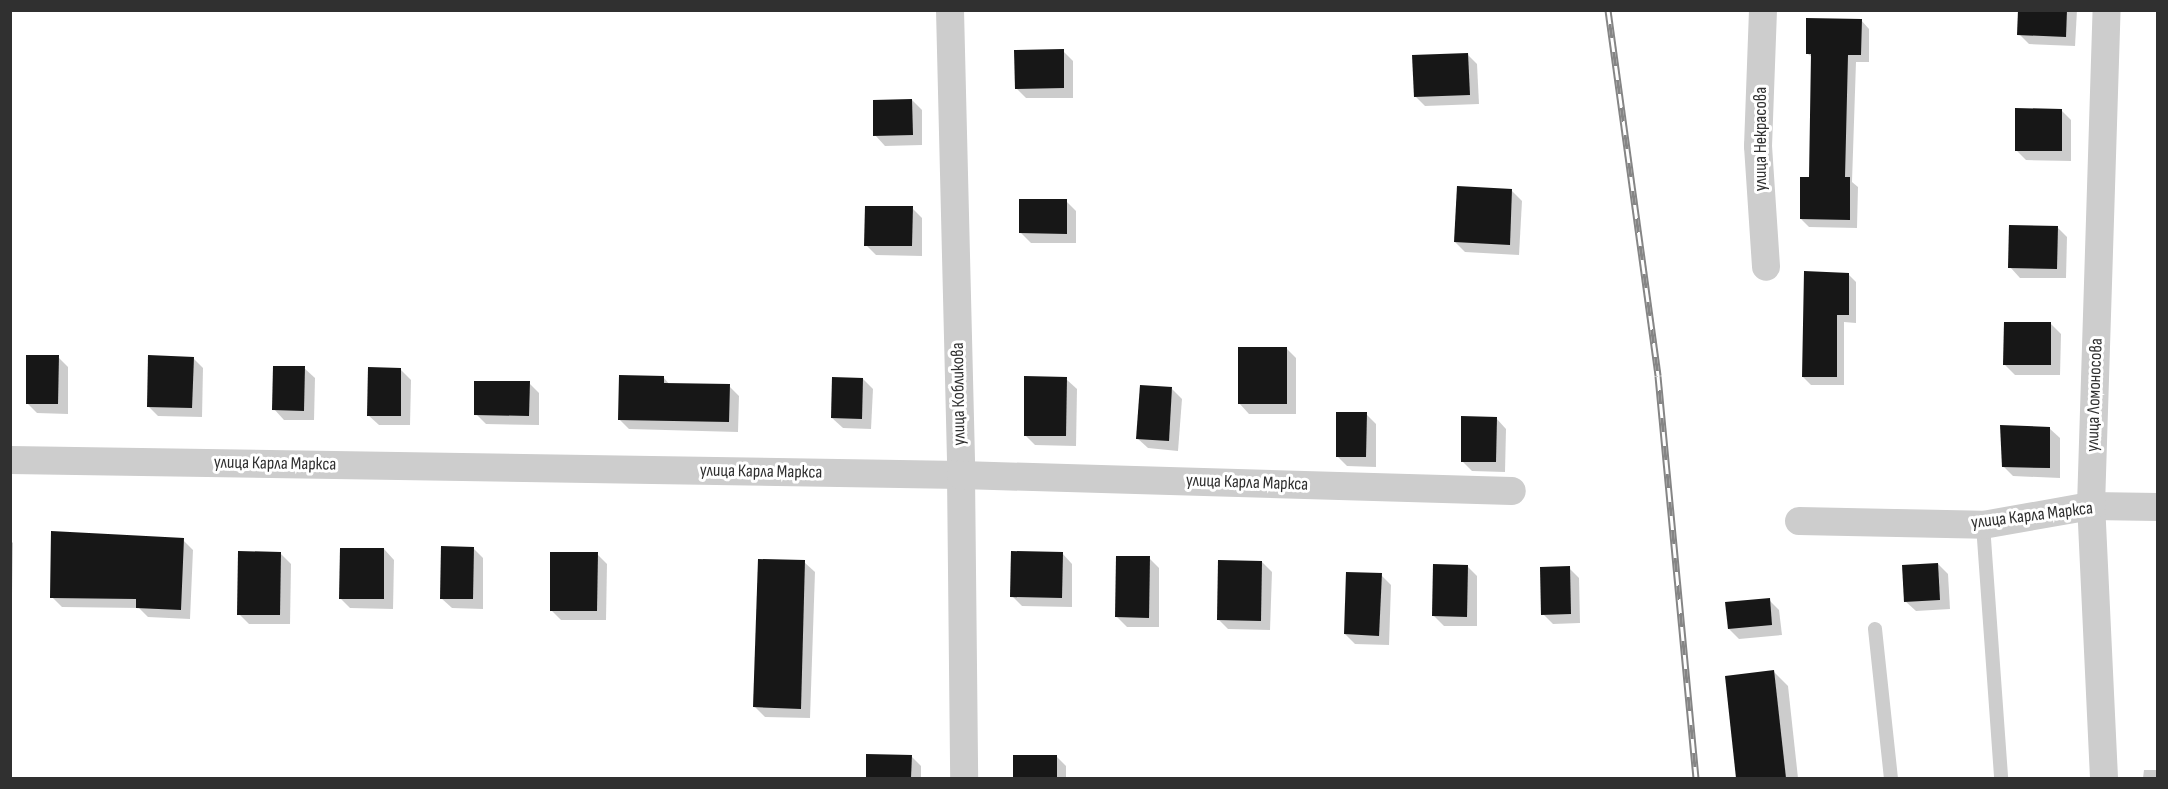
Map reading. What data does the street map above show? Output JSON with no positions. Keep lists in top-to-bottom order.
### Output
{
  "streets": {
    "street": [
      "улица Некрасова",
      "улица Кобликова",
      "улица Ломоносова",
      "улица Карла Маркса"
    ]
  },
  "crossings": [
    ["улица Кобликова", "улица Карла Маркса"],
    ["улица Ломоносова", "улица Карла Маркса"]
  ]
}
